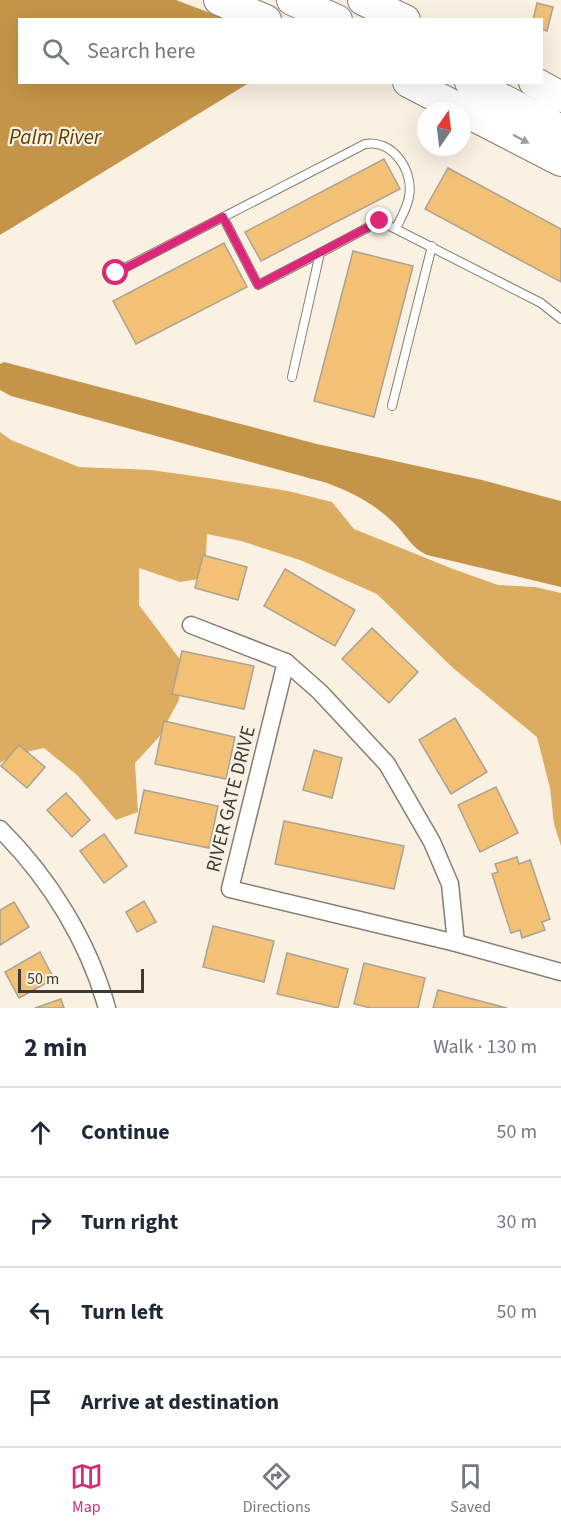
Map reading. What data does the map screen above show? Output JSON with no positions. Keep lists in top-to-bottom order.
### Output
{
  "streets": {
    "street": ["RIVER GATE DRIVE"]
  },
  "water": ["Palm River"],
  "scale_bar": "50 m",
  "north": "top",
  "page": {
    "search": "Search here",
    "scale": "50 m",
    "heading": ["2 min", "Walk · 130 m"],
    "list": [
      ["Continue", "50 m"],
      ["Turn right", "30 m"],
      ["Turn left", "50 m"],
      "Arrive at destination"
    ],
    "nav": ["Map", "Directions", "Saved"]
  }
}
